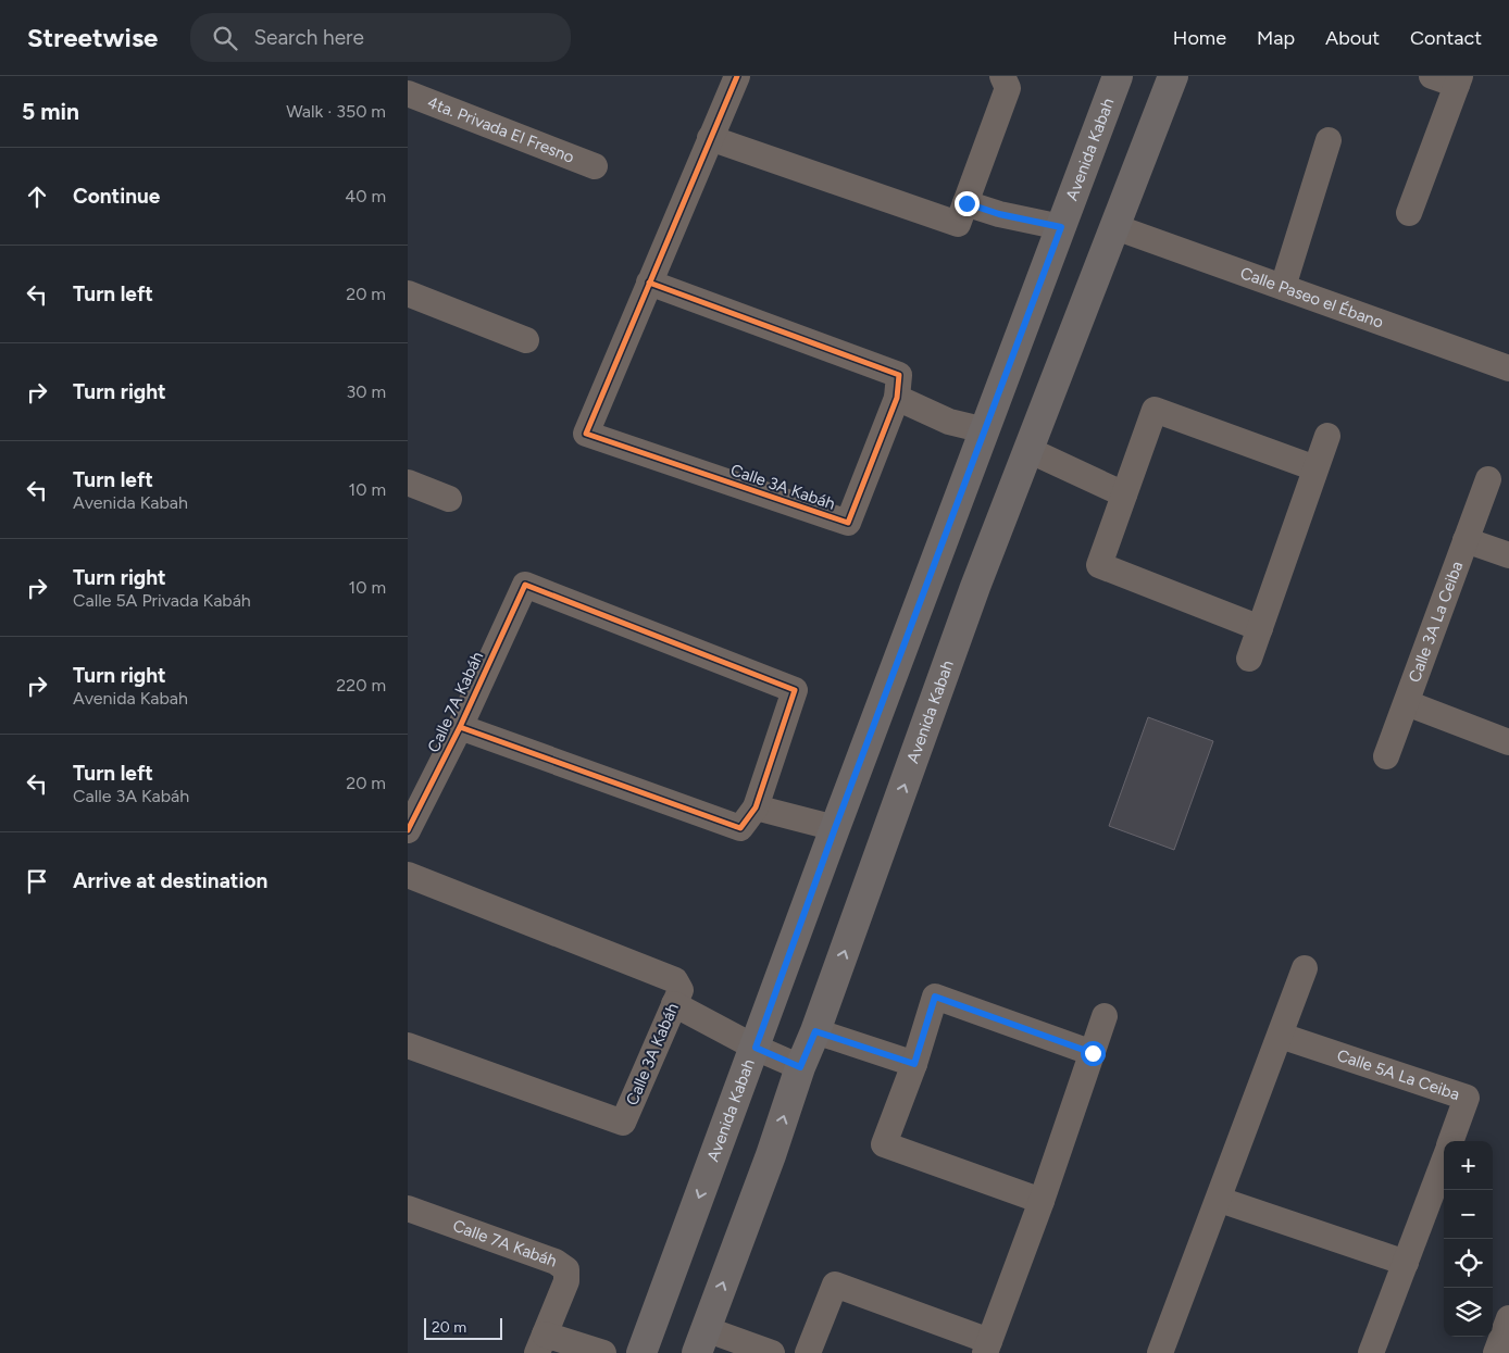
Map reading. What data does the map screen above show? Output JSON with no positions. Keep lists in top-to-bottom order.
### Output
{
  "streets": {
    "main road": ["Avenida Kabah"],
    "street": [
      "4ta. Privada El Fresno",
      "Calle Paseo el Ébano",
      "Calle 3A Kabáh",
      "Calle 3A La Ceiba",
      "Calle 7A Kabáh",
      "Calle 5A La Ceiba"
    ]
  },
  "crossings": [
    ["Avenida Kabah", "Calle Paseo el Ébano"]
  ],
  "scale_bar": "20 m",
  "page": {
    "header": "Streetwise",
    "search": "Search here",
    "nav": [
      "Home",
      "Map",
      "About",
      "Contact"
    ],
    "heading": ["5 min", "Walk · 350 m"],
    "list": [
      ["Continue", "40 m"],
      ["Turn left", "20 m"],
      ["Turn right", "30 m"],
      ["Turn left", "Avenida Kabah", "10 m"],
      ["Turn right", "Calle 5A Privada Kabáh", "10 m"],
      ["Turn right", "Avenida Kabah", "220 m"],
      ["Turn left", "Calle 3A Kabáh", "20 m"],
      "Arrive at destination"
    ],
    "map_buttons": ["+", "−"],
    "scale": "20 m"
  }
}
